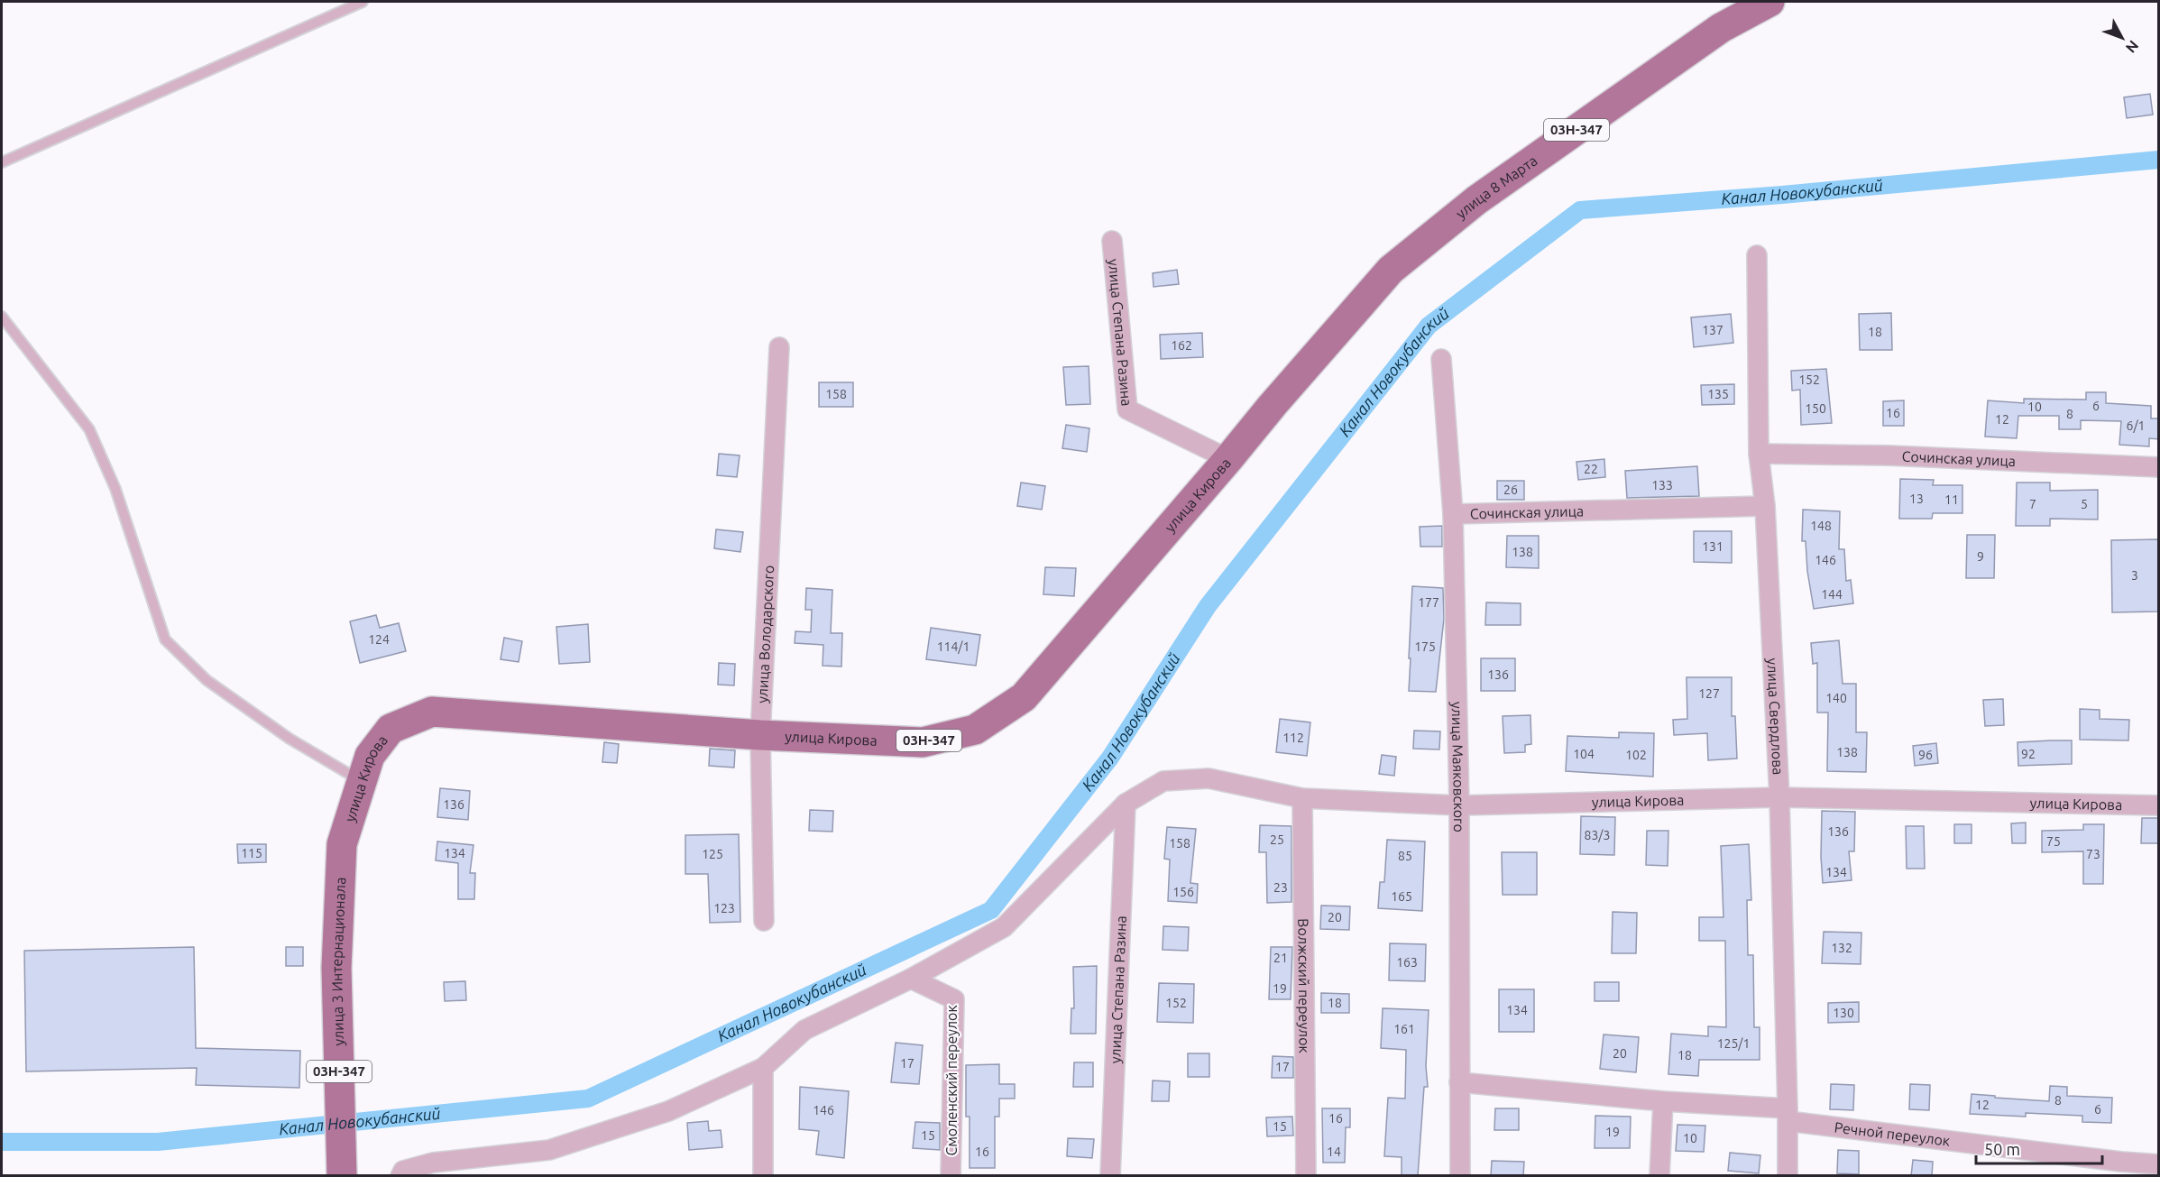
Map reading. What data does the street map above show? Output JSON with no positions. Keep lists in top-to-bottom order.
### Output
{
  "streets": {
    "main road": [
      "03Н-347",
      "улица 8 Марта",
      "улица Кирова",
      "улица 3 Интернационала"
    ],
    "street": [
      "улица Степана Разина",
      "Сочинская улица",
      "улица Володарского",
      "улица Свердлова",
      "улица Маяковского",
      "Волжский переулок",
      "Смоленский переулок",
      "Речной переулок"
    ]
  },
  "crossings": [
    ["улица 8 Марта", "улица Кирова"],
    ["улица Степана Разина", "улица Кирова"],
    ["Сочинская улица", "улица Свердлова"],
    ["Сочинская улица", "улица Маяковского"],
    ["улица Кирова", "улица Володарского"],
    ["улица Кирова", "улица Свердлова"],
    ["улица Кирова", "улица Маяковского"],
    ["улица Кирова", "улица 3 Интернационала"],
    ["улица Кирова", "Волжский переулок"],
    ["улица Кирова", "Смоленский переулок"],
    ["улица Свердлова", "Речной переулок"],
    ["улица Маяковского", "Речной переулок"]
  ],
  "water": ["Канал Новокубанский"],
  "house_numbers": [
    "137",
    "18",
    "162",
    "152",
    "158",
    "135",
    "6",
    "10",
    "150",
    "16",
    "8",
    "12",
    "6/1",
    "22",
    "133",
    "26",
    "13",
    "11",
    "7",
    "5",
    "148",
    "131",
    "138",
    "9",
    "146",
    "3",
    "144",
    "177",
    "124",
    "114/1",
    "175",
    "136",
    "127",
    "140",
    "112",
    "138",
    "104",
    "92",
    "102",
    "96",
    "136",
    "136",
    "83/3",
    "25",
    "75",
    "158",
    "115",
    "134",
    "125",
    "73",
    "85",
    "134",
    "23",
    "156",
    "165",
    "123",
    "20",
    "132",
    "21",
    "163",
    "19",
    "152",
    "18",
    "134",
    "130",
    "161",
    "125/1",
    "20",
    "18",
    "17",
    "17",
    "8",
    "12",
    "6",
    "146",
    "16",
    "15",
    "19",
    "15",
    "10",
    "16",
    "14"
  ],
  "scale_bar": "50 m",
  "north": "bottom right"
}
